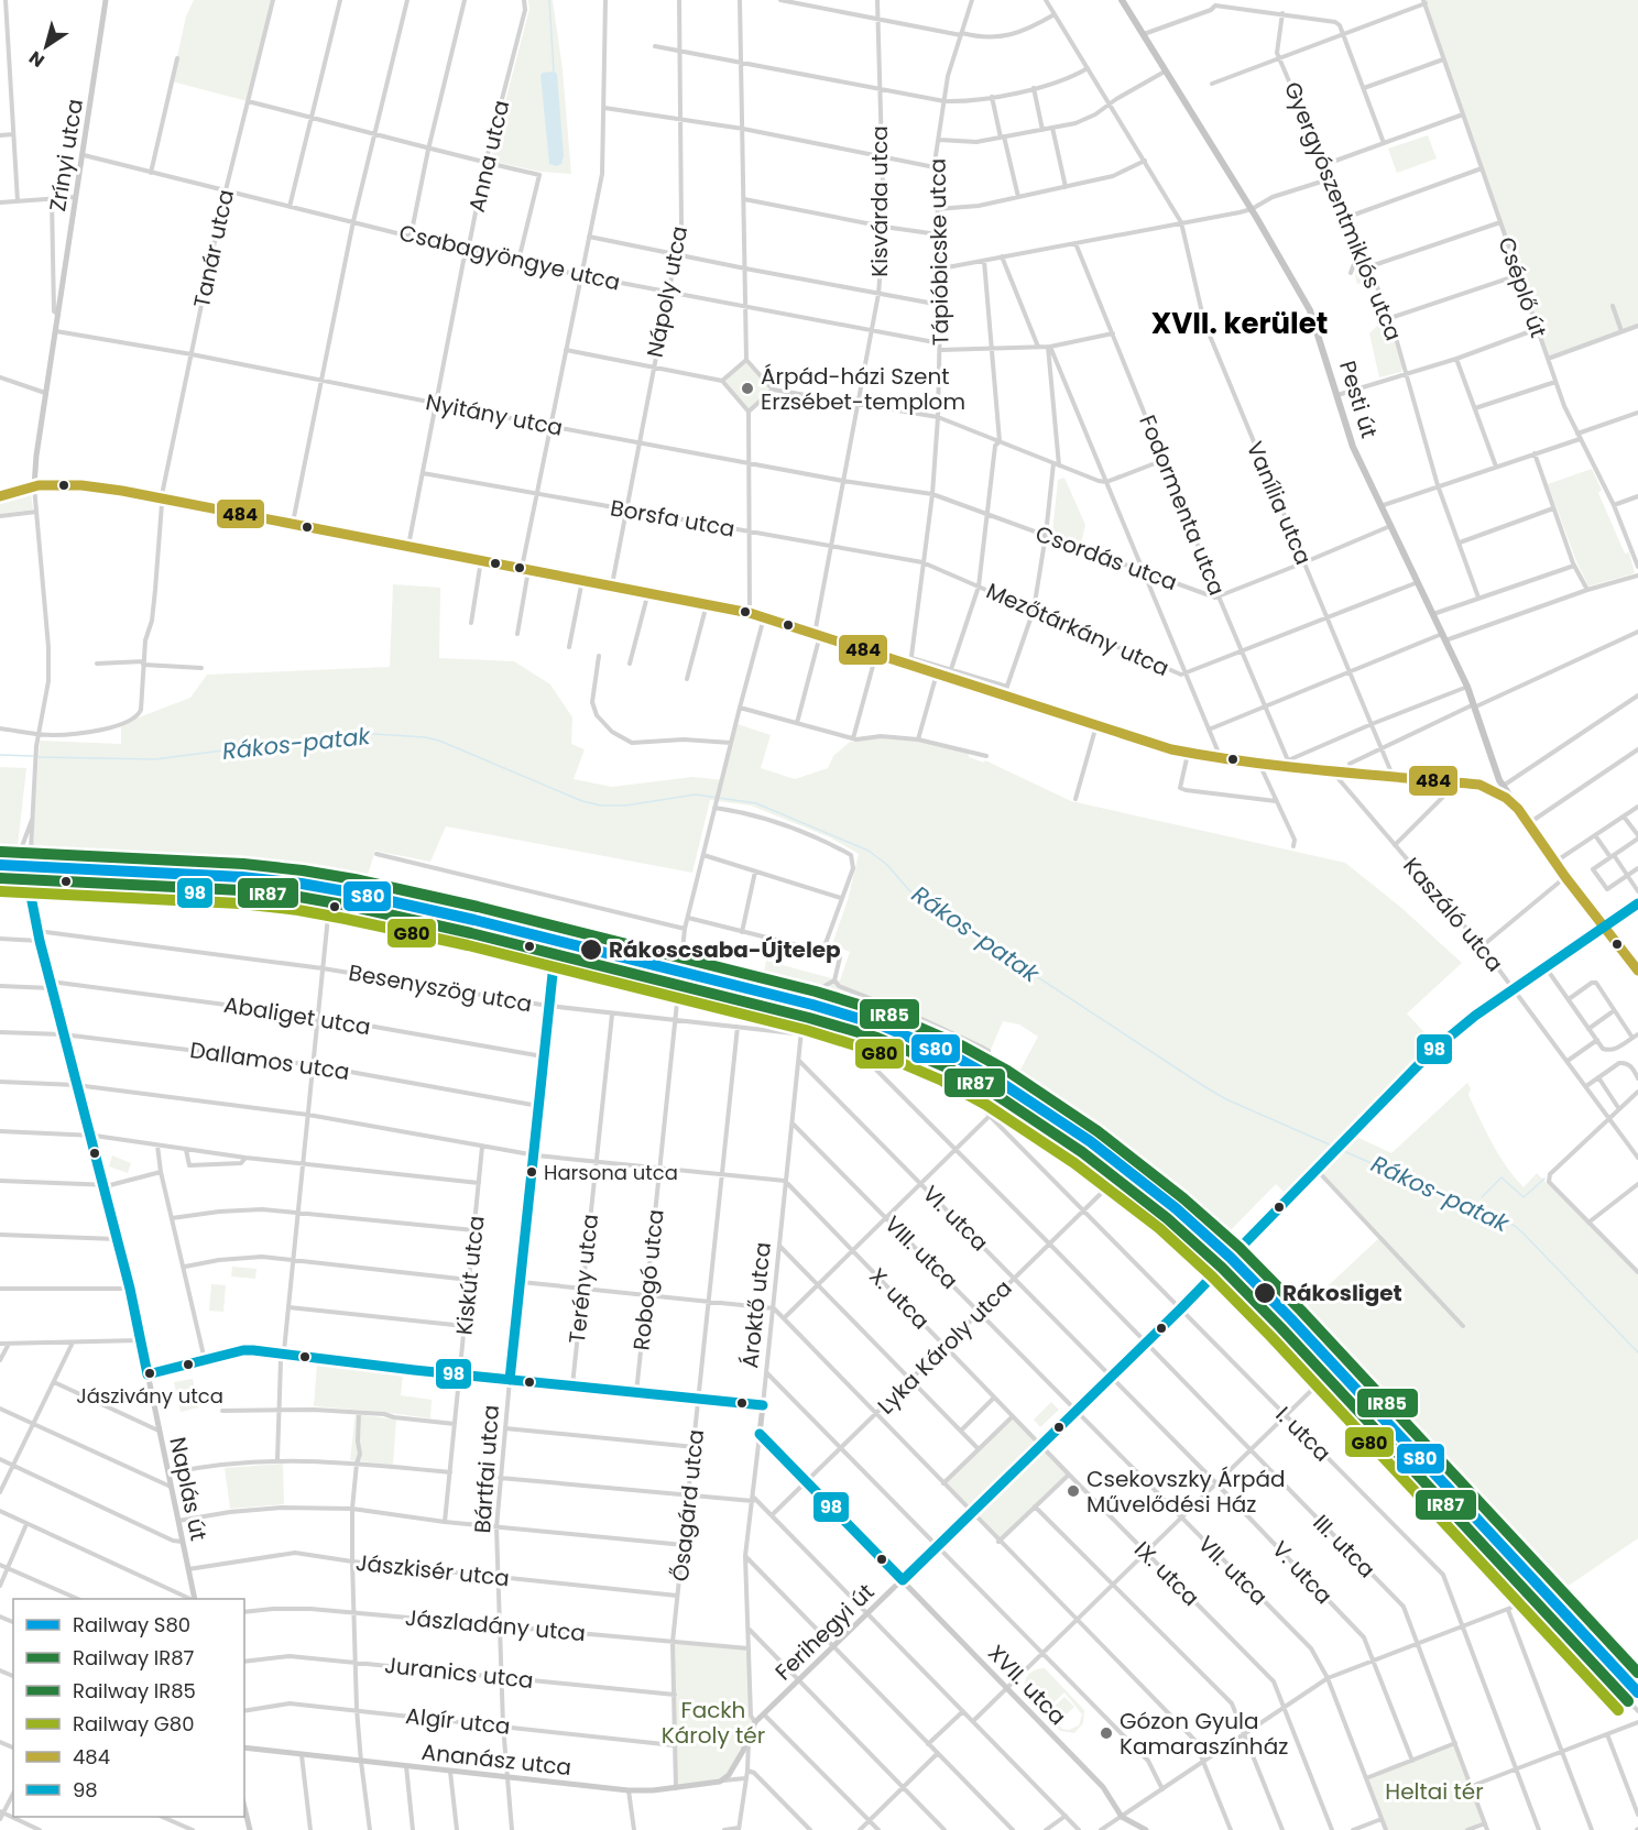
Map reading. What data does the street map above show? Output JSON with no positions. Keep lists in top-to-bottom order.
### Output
{
  "streets": {
    "main road": ["Pesti út"],
    "street": [
      "Zrínyi utca",
      "Anna utca",
      "Kisvárda utca",
      "Gyergyószentmiklós utca",
      "Tanár utca",
      "Tápióbicske utca",
      "Csabagyöngye utca",
      "Cséplő út",
      "Nápoly utca",
      "Nyitány utca",
      "Vanília utca",
      "Fodormenta utca",
      "Borsfa utca",
      "Csordás utca",
      "Mezőtárkány utca",
      "Kaszáló utca",
      "Besenyszög utca",
      "Abaliget utca",
      "Dallamos utca",
      "VI. utca",
      "VIII. utca",
      "Kiskút utca",
      "Terény utca",
      "Robogó utca",
      "X. utca",
      "Ároktő utca",
      "Lyka Károly utca",
      "I. utca",
      "Bártfai utca",
      "Naplás út",
      "Ősagárd utca",
      "III. utca",
      "Jászkisér utca",
      "VII. utca",
      "V. utca",
      "IX. utca",
      "Jászladány utca",
      "Ferihegyi út",
      "Juranics utca",
      "XVII. utca",
      "Algír utca",
      "Ananász utca"
    ]
  },
  "crossings": [
    ["Zrínyi utca", "Csabagyöngye utca"],
    ["Zrínyi utca", "Nyitány utca"],
    ["Anna utca", "Csabagyöngye utca"],
    ["Anna utca", "Nyitány utca"],
    ["Anna utca", "Borsfa utca"],
    ["Kisvárda utca", "Csabagyöngye utca"],
    ["Kisvárda utca", "Nyitány utca"],
    ["Kisvárda utca", "Borsfa utca"],
    ["Tanár utca", "Csabagyöngye utca"],
    ["Tanár utca", "Nyitány utca"],
    ["Tápióbicske utca", "Csabagyöngye utca"],
    ["Tápióbicske utca", "Nyitány utca"],
    ["Tápióbicske utca", "Borsfa utca"],
    ["Tápióbicske utca", "Csordás utca"],
    ["Tápióbicske utca", "Mezőtárkány utca"],
    ["Csabagyöngye utca", "Nápoly utca"],
    ["Csabagyöngye utca", "Fodormenta utca"],
    ["Nápoly utca", "Nyitány utca"],
    ["Nápoly utca", "Borsfa utca"],
    ["Pesti út", "Mezőtárkány utca"],
    ["Pesti út", "Ferihegyi út"],
    ["Nyitány utca", "Csordás utca"],
    ["Vanília utca", "Mezőtárkány utca"],
    ["Fodormenta utca", "Csordás utca"],
    ["Fodormenta utca", "Mezőtárkány utca"],
    ["Borsfa utca", "Mezőtárkány utca"],
    ["Kaszáló utca", "Ferihegyi út"],
    ["Besenyszög utca", "Terény utca"],
    ["Besenyszög utca", "Robogó utca"],
    ["Besenyszög utca", "Ároktő utca"],
    ["Besenyszög utca", "Bártfai utca"],
    ["Besenyszög utca", "Naplás út"],
    ["Besenyszög utca", "Ősagárd utca"],
    ["Besenyszög utca", "III. utca"],
    ["Abaliget utca", "Bártfai utca"],
    ["Abaliget utca", "Naplás út"],
    ["Dallamos utca", "Bártfai utca"],
    ["Dallamos utca", "Naplás út"],
    ["VI. utca", "Ároktő utca"],
    ["VI. utca", "Lyka Károly utca"],
    ["VI. utca", "V. utca"],
    ["VI. utca", "Ferihegyi út"],
    ["VIII. utca", "Ároktő utca"],
    ["VIII. utca", "Lyka Károly utca"],
    ["VIII. utca", "VII. utca"],
    ["VIII. utca", "Ferihegyi út"],
    ["X. utca", "Ároktő utca"],
    ["X. utca", "Lyka Károly utca"],
    ["X. utca", "IX. utca"],
    ["X. utca", "Ferihegyi út"],
    ["Ároktő utca", "Jászladány utca"],
    ["Ároktő utca", "Ferihegyi út"],
    ["Ároktő utca", "XVII. utca"],
    ["Lyka Károly utca", "I. utca"],
    ["Lyka Károly utca", "III. utca"],
    ["Lyka Károly utca", "XVII. utca"],
    ["I. utca", "Ferihegyi út"],
    ["Bártfai utca", "Jászkisér utca"],
    ["Bártfai utca", "Jászladány utca"],
    ["Bártfai utca", "Juranics utca"],
    ["Bártfai utca", "Algír utca"],
    ["Bártfai utca", "Ananász utca"],
    ["Naplás út", "Jászkisér utca"],
    ["Ősagárd utca", "Jászkisér utca"],
    ["Ősagárd utca", "Jászladány utca"],
    ["Ősagárd utca", "Juranics utca"],
    ["Ősagárd utca", "Algír utca"],
    ["Ősagárd utca", "Ananász utca"],
    ["III. utca", "Ferihegyi út"],
    ["VII. utca", "Ferihegyi út"],
    ["V. utca", "Ferihegyi út"],
    ["IX. utca", "Ferihegyi út"],
    ["Ferihegyi út", "XVII. utca"],
    ["Ferihegyi út", "Ananász utca"]
  ],
  "districts": ["XVII. kerület"],
  "water": ["Rákos-patak"],
  "parks": ["Fackh Károly tér", "Heltai tér"],
  "places": [
    "Árpád-házi Szent Erzsébet-templom",
    "Rákoscsaba-Újtelep",
    "Harsona utca",
    "Rákosliget",
    "Jászivány utca",
    "Csekovszky Árpád Művelődési Ház",
    "Gózon Gyula Kamaraszínház"
  ],
  "lines": [
    "transit line 484",
    "rail line IR85",
    "rail line S80",
    "rail line IR87",
    "transit line 98",
    "rail line G80"
  ],
  "legend": [
    "Railway S80",
    "Railway IR87",
    "Railway IR85",
    "Railway G80",
    "484",
    "98"
  ],
  "north": "bottom left"
}
